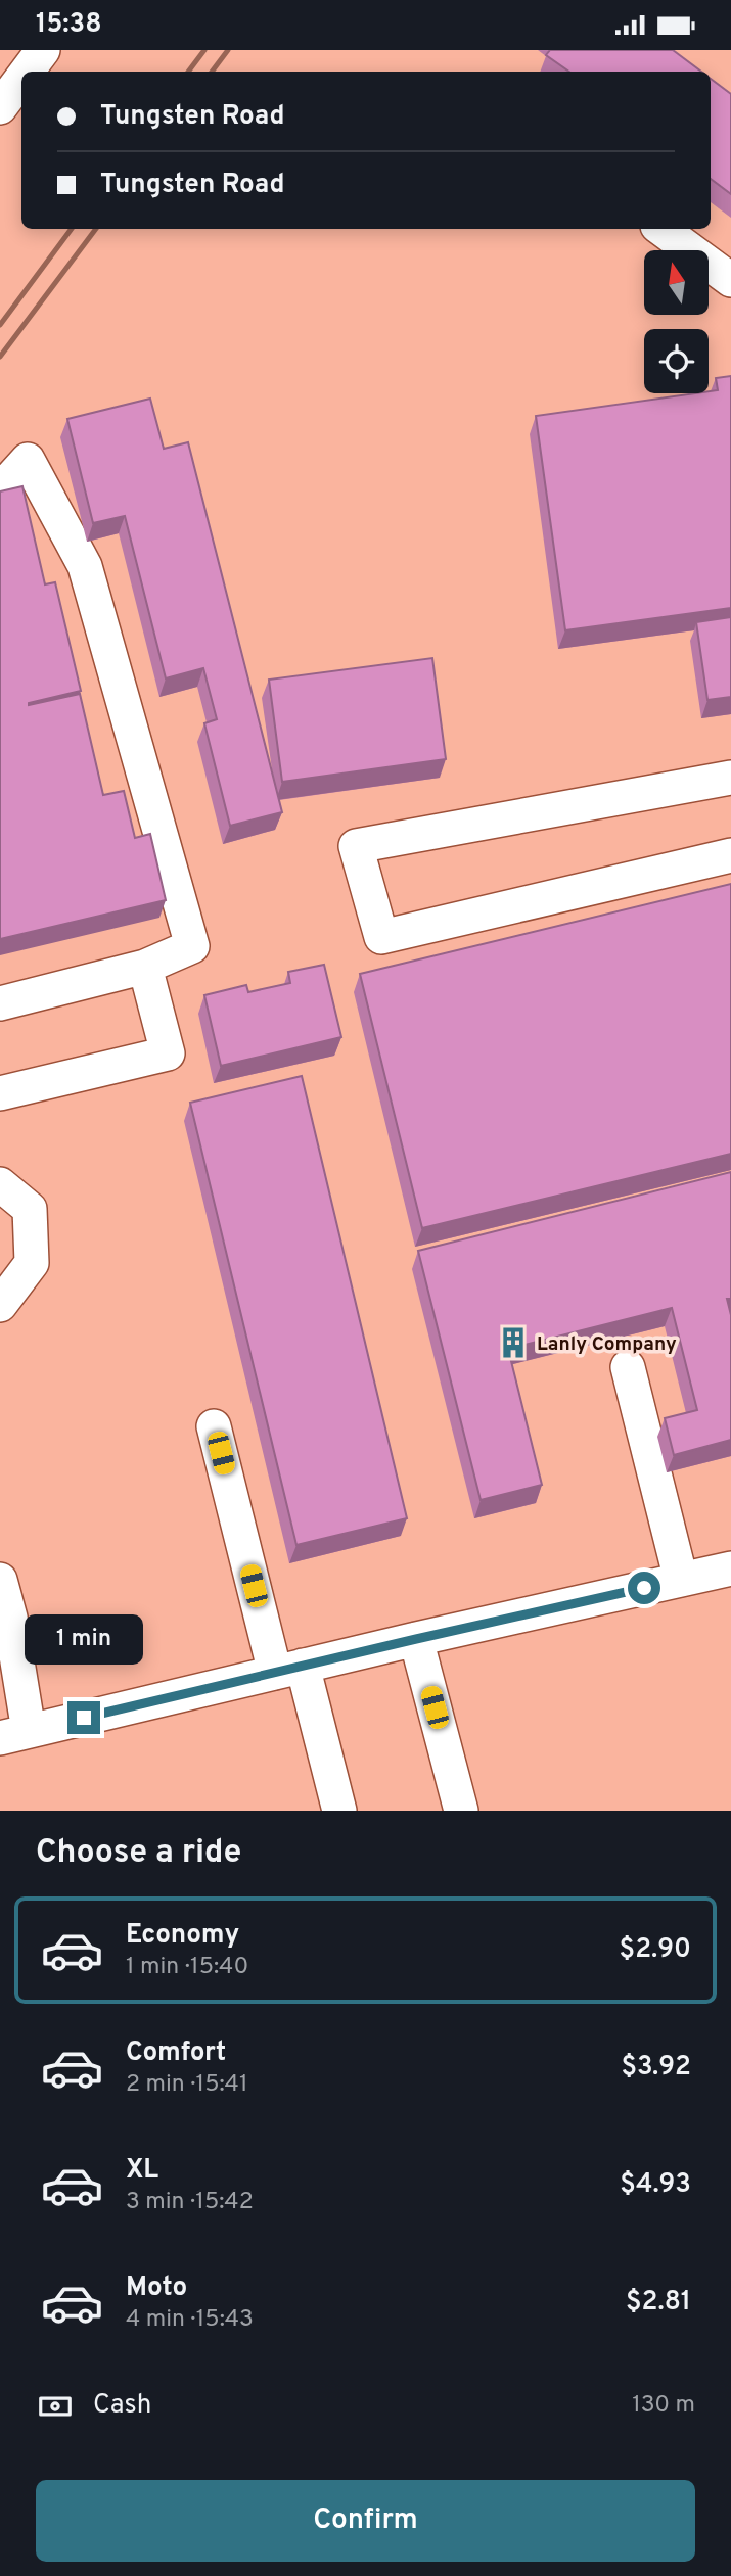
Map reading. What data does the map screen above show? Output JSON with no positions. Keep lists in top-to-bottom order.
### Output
{
  "places": {
    "building": ["Lanly Company"]
  },
  "north": "top",
  "page": {
    "status": "15:38",
    "banner": ["Tungsten Road", "Tungsten Road"],
    "bubble": "1 min",
    "heading": "Choose a ride",
    "list": [
      {
        "name": "Economy",
        "note": "1 min · 15:40",
        "value": "$2.90"
      },
      {
        "name": "Comfort",
        "note": "2 min · 15:41",
        "value": "$3.92"
      },
      {
        "name": "XL",
        "note": "3 min · 15:42",
        "value": "$4.93"
      },
      {
        "name": "Moto",
        "note": "4 min · 15:43",
        "value": "$2.81"
      }
    ],
    "pay": ["Cash", "130 m"],
    "buttons": "Confirm"
  }
}
